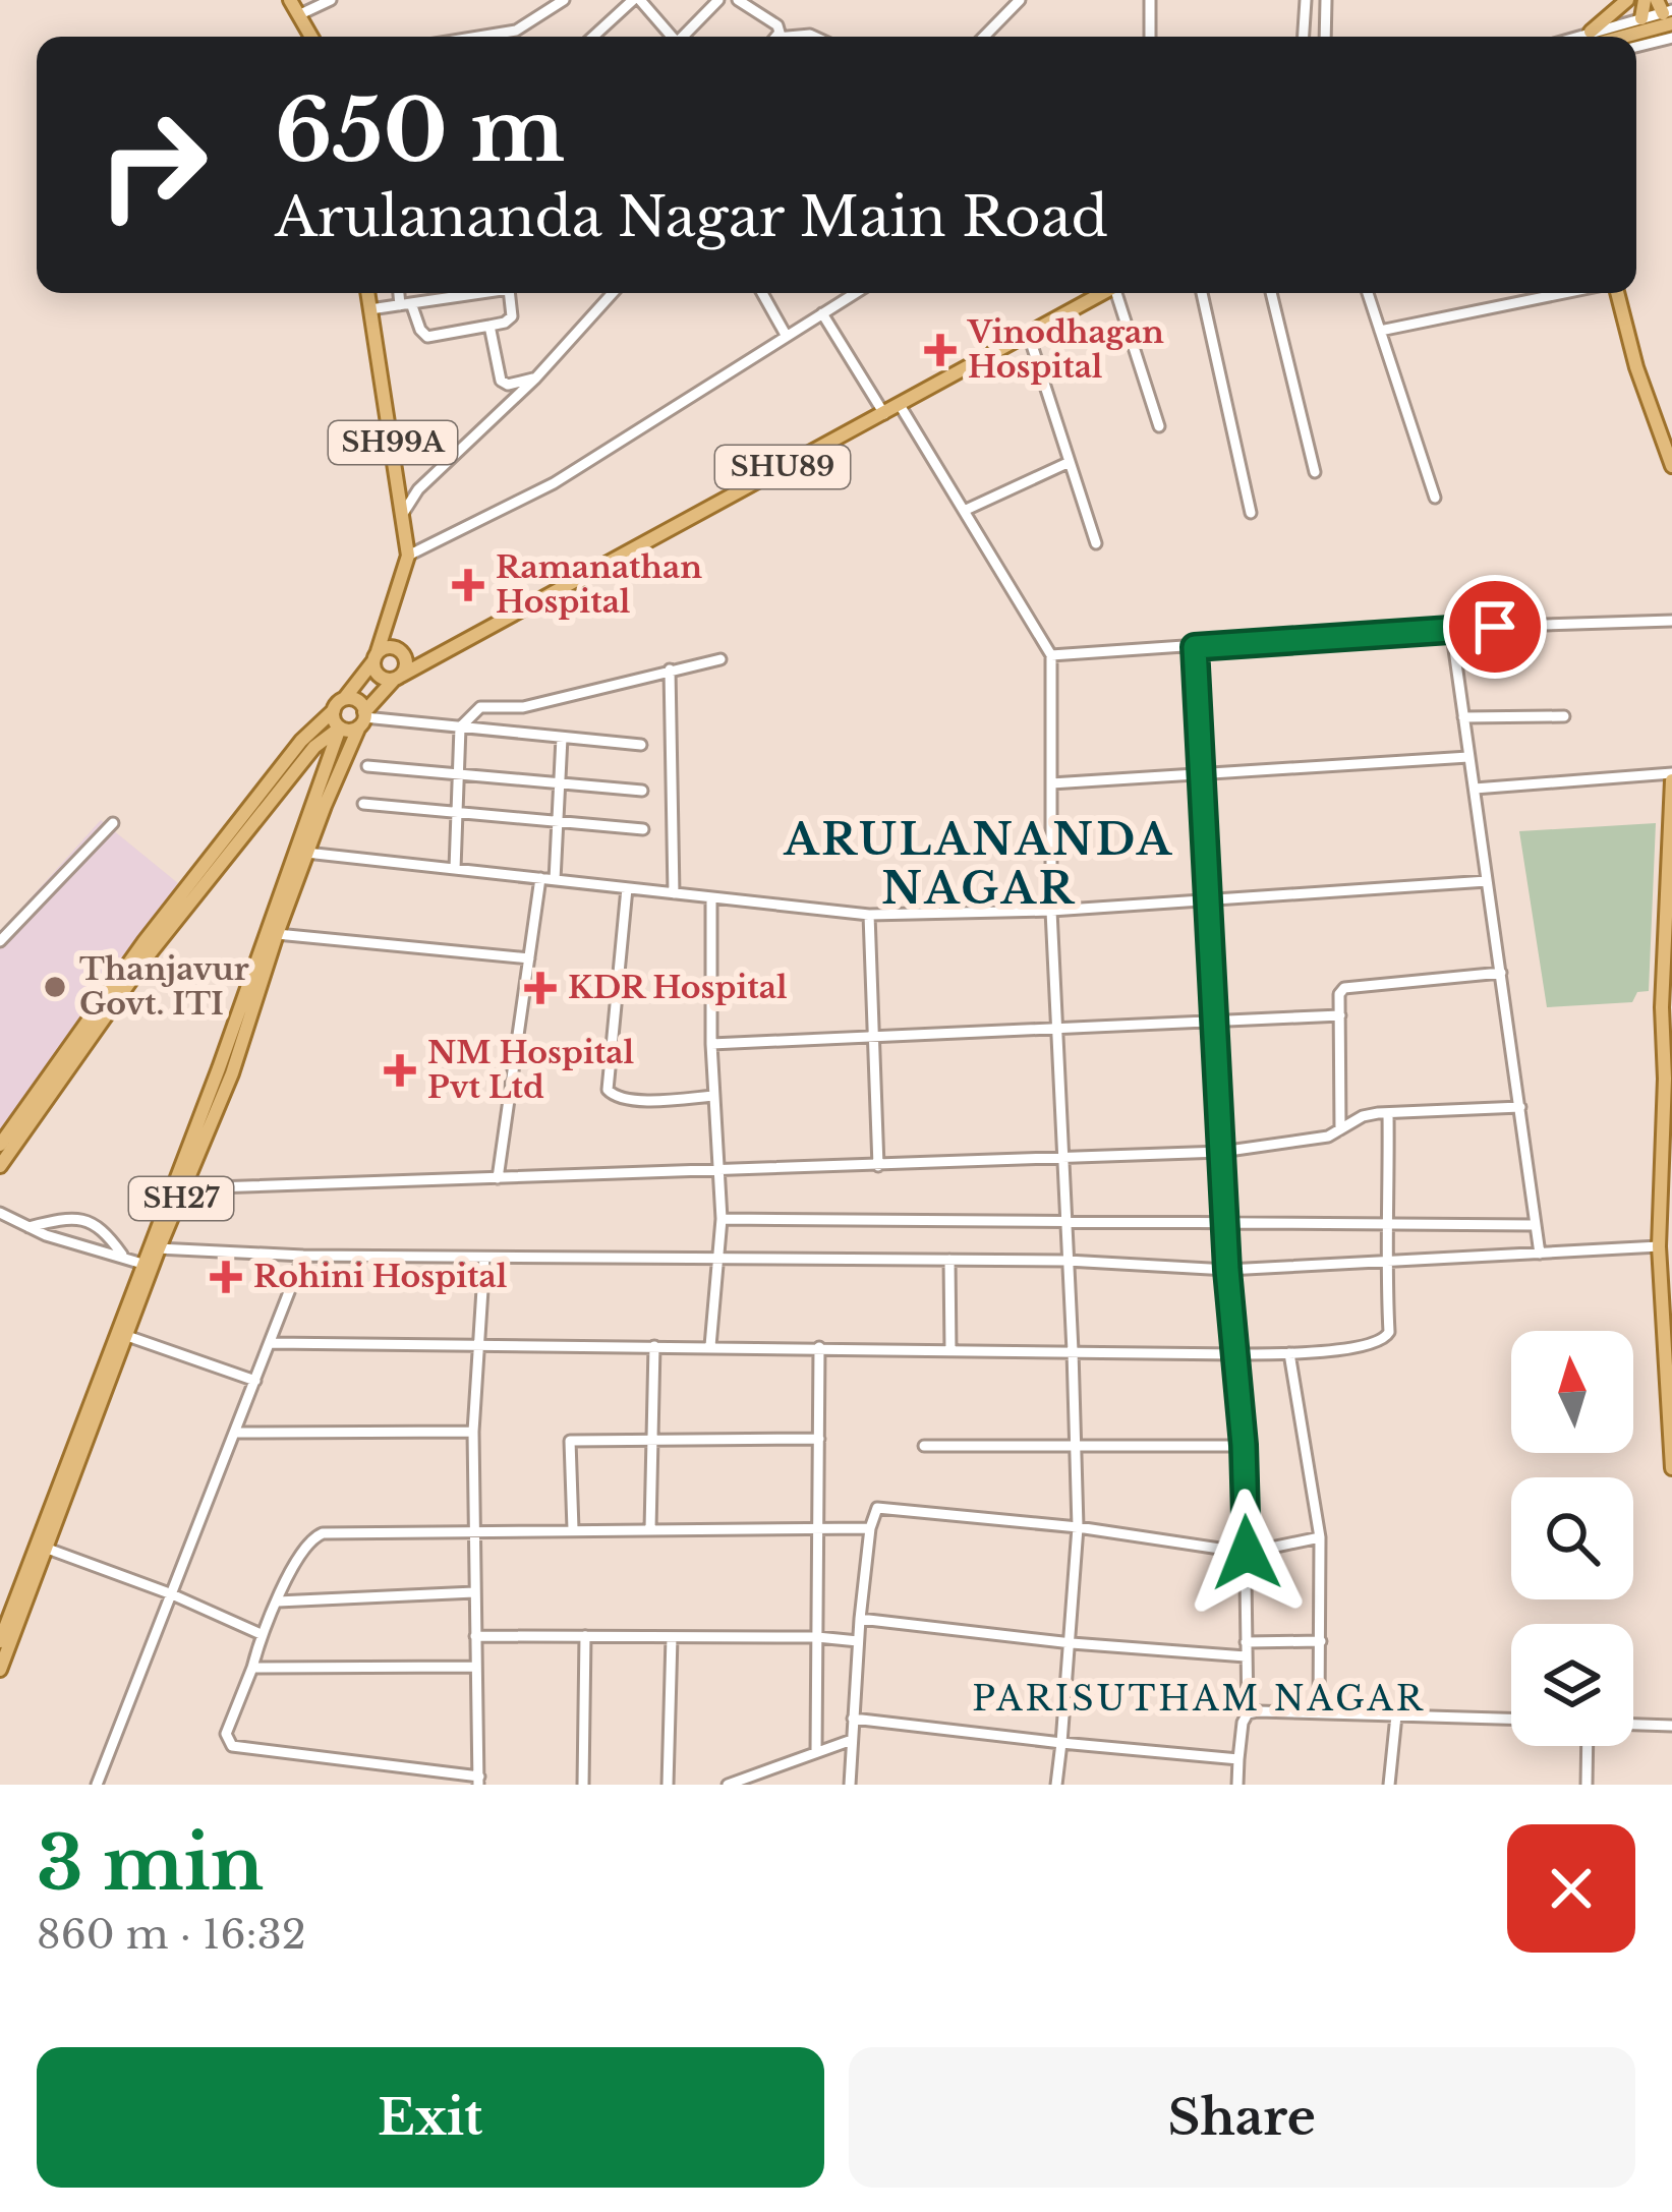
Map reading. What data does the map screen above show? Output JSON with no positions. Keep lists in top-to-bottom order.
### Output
{
  "streets": {
    "main road": ["SH99A", "SHU89", "SH27"]
  },
  "crossings": [
    ["SH99A", "SHU89"],
    ["SHU89", "SH27"]
  ],
  "districts": ["ARULANANDA NAGAR", "PARISUTHAM NAGAR"],
  "places": {
    "health": [
      "Vinodhagan Hospital",
      "Ramanathan Hospital",
      "KDR Hospital",
      "NM Hospital Pvt Ltd",
      "Rohini Hospital"
    ],
    "other": ["Thanjavur Govt. ITI"]
  },
  "north": "top",
  "page": {
    "turn": ["650 m", "Arulananda Nagar Main Road"],
    "heading": ["3 min", "860 m · 16:32"],
    "buttons": ["Exit", "Share"]
  }
}
